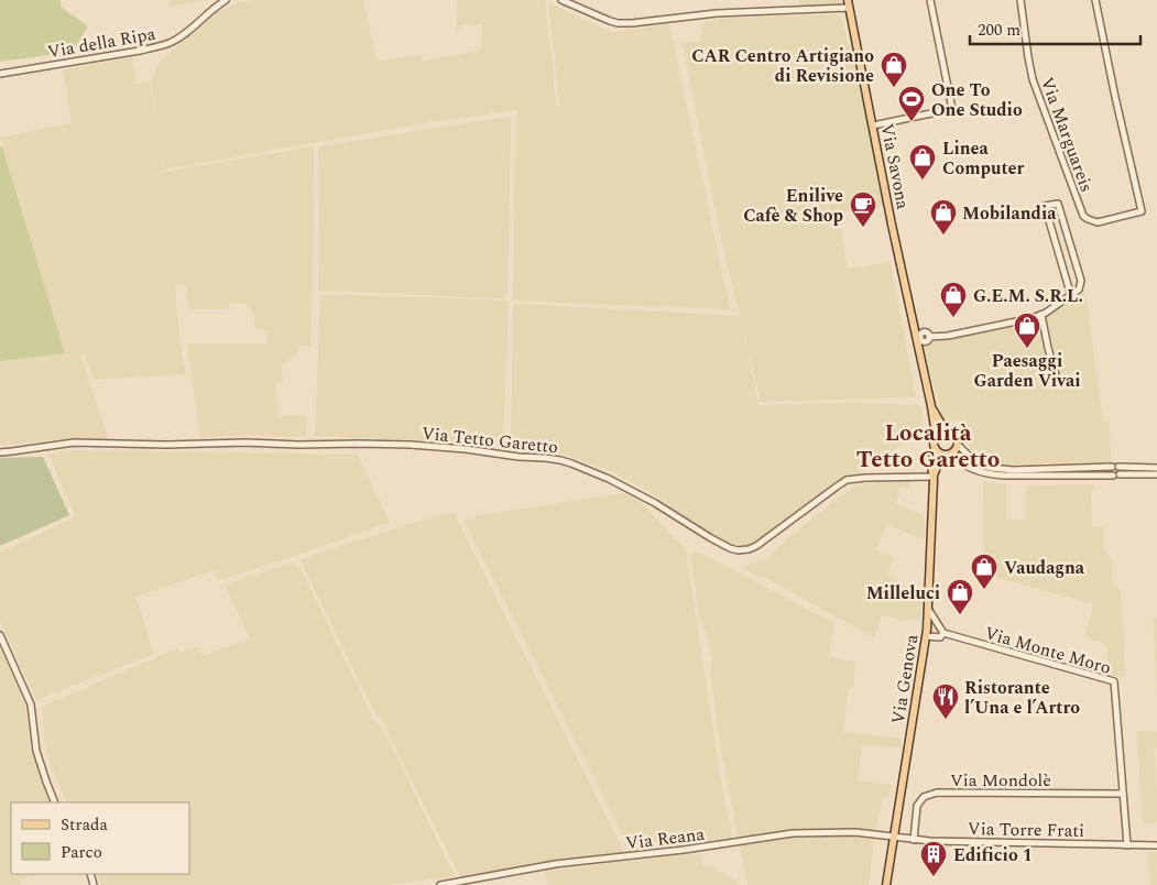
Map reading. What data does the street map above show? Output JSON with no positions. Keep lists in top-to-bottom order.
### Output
{
  "streets": {
    "main road": ["Via Savona", "Via Genova"],
    "street": [
      "Via della Ripa",
      "Via Marguareis",
      "Via Tetto Garetto",
      "Via Monte Moro",
      "Via Mondolè",
      "Via Torre Frati",
      "Via Reana"
    ]
  },
  "crossings": [
    ["Via Savona", "Via Genova"],
    ["Via Tetto Garetto", "Via Genova"],
    ["Via Monte Moro", "Via Genova"],
    ["Via Monte Moro", "Via Mondolè"],
    ["Via Monte Moro", "Via Torre Frati"],
    ["Via Genova", "Via Torre Frati"],
    ["Via Genova", "Via Reana"],
    ["Via Mondolè", "Via Torre Frati"],
    ["Via Torre Frati", "Via Reana"]
  ],
  "districts": ["Località Tetto Garetto"],
  "places": {
    "shop": [
      "CAR Centro Artigiano di Revisione",
      "Linea Computer",
      "Mobilandia",
      "G.E.M. S.R.L.",
      "Paesaggi Garden Vivai",
      "Vaudagna",
      "Milleluci"
    ],
    "sports": ["One To One Studio"],
    "cafe": ["Enilive Cafè & Shop"],
    "restaurant": ["Ristorante l’Una e l’Artro"],
    "building": ["Edificio 1"]
  },
  "legend": ["Strada", "Parco"],
  "scale_bar": "200 m"
}
